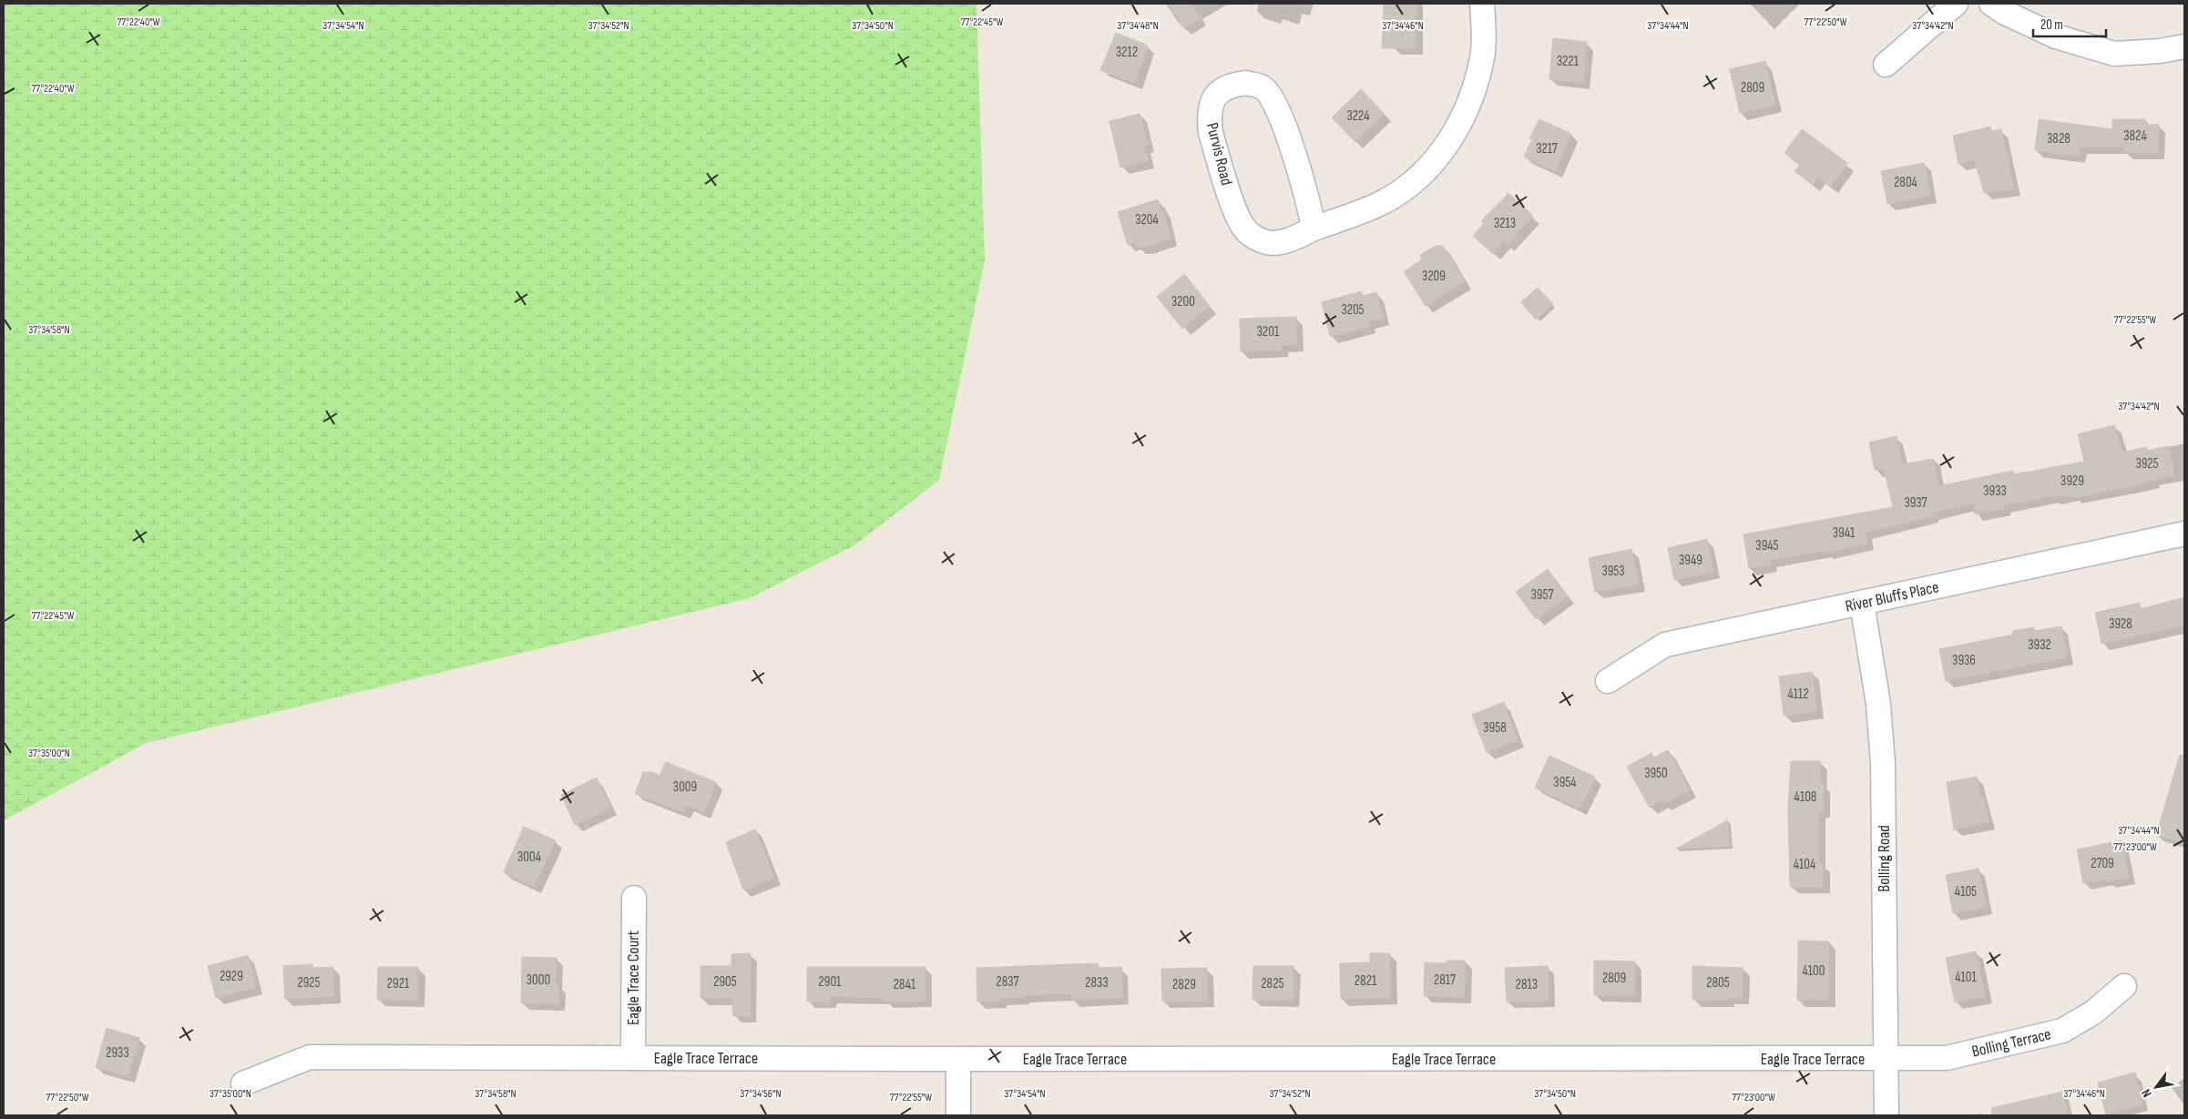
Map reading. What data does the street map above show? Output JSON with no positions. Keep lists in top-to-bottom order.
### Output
{
  "streets": {
    "street": [
      "Purvis Road",
      "River Bluffs Place",
      "Bolling Road",
      "Eagle Trace Court",
      "Bolling Terrace",
      "Eagle Trace Terrace"
    ]
  },
  "crossings": [
    ["River Bluffs Place", "Bolling Road"],
    ["Bolling Road", "Bolling Terrace"],
    ["Bolling Road", "Eagle Trace Terrace"],
    ["Eagle Trace Court", "Eagle Trace Terrace"],
    ["Bolling Terrace", "Eagle Trace Terrace"]
  ],
  "house_numbers": [
    "3212",
    "3221",
    "2809",
    "3224",
    "3824",
    "3828",
    "3217",
    "2804",
    "3204",
    "3213",
    "3209",
    "3200",
    "3205",
    "3201",
    "3925",
    "3929",
    "3933",
    "3937",
    "3941",
    "3945",
    "3949",
    "3953",
    "3957",
    "3928",
    "3932",
    "3936",
    "4112",
    "3958",
    "3950",
    "3954",
    "3009",
    "4108",
    "3004",
    "2709",
    "4104",
    "4105",
    "4100",
    "2929",
    "4101",
    "2809",
    "3000",
    "2817",
    "2821",
    "2905",
    "2901",
    "2837",
    "2925",
    "2833",
    "2805",
    "2921",
    "2825",
    "2841",
    "2829",
    "2813",
    "2933"
  ],
  "scale_bar": "20 m",
  "north": "bottom left",
  "coordinates": [
    "77°22'45\"W",
    "77°22'40\"W",
    "77°22'50\"W",
    "37°34'54\"N",
    "37°34'52\"N",
    "37°34'50\"N",
    "37°34'48\"N",
    "37°34'46\"N",
    "37°34'44\"N",
    "37°34'42\"N",
    "77°22'55\"W",
    "37°34'58\"N",
    "37°35'00\"N",
    "77°23'00\"W",
    "37°34'56\"N"
  ]
}
